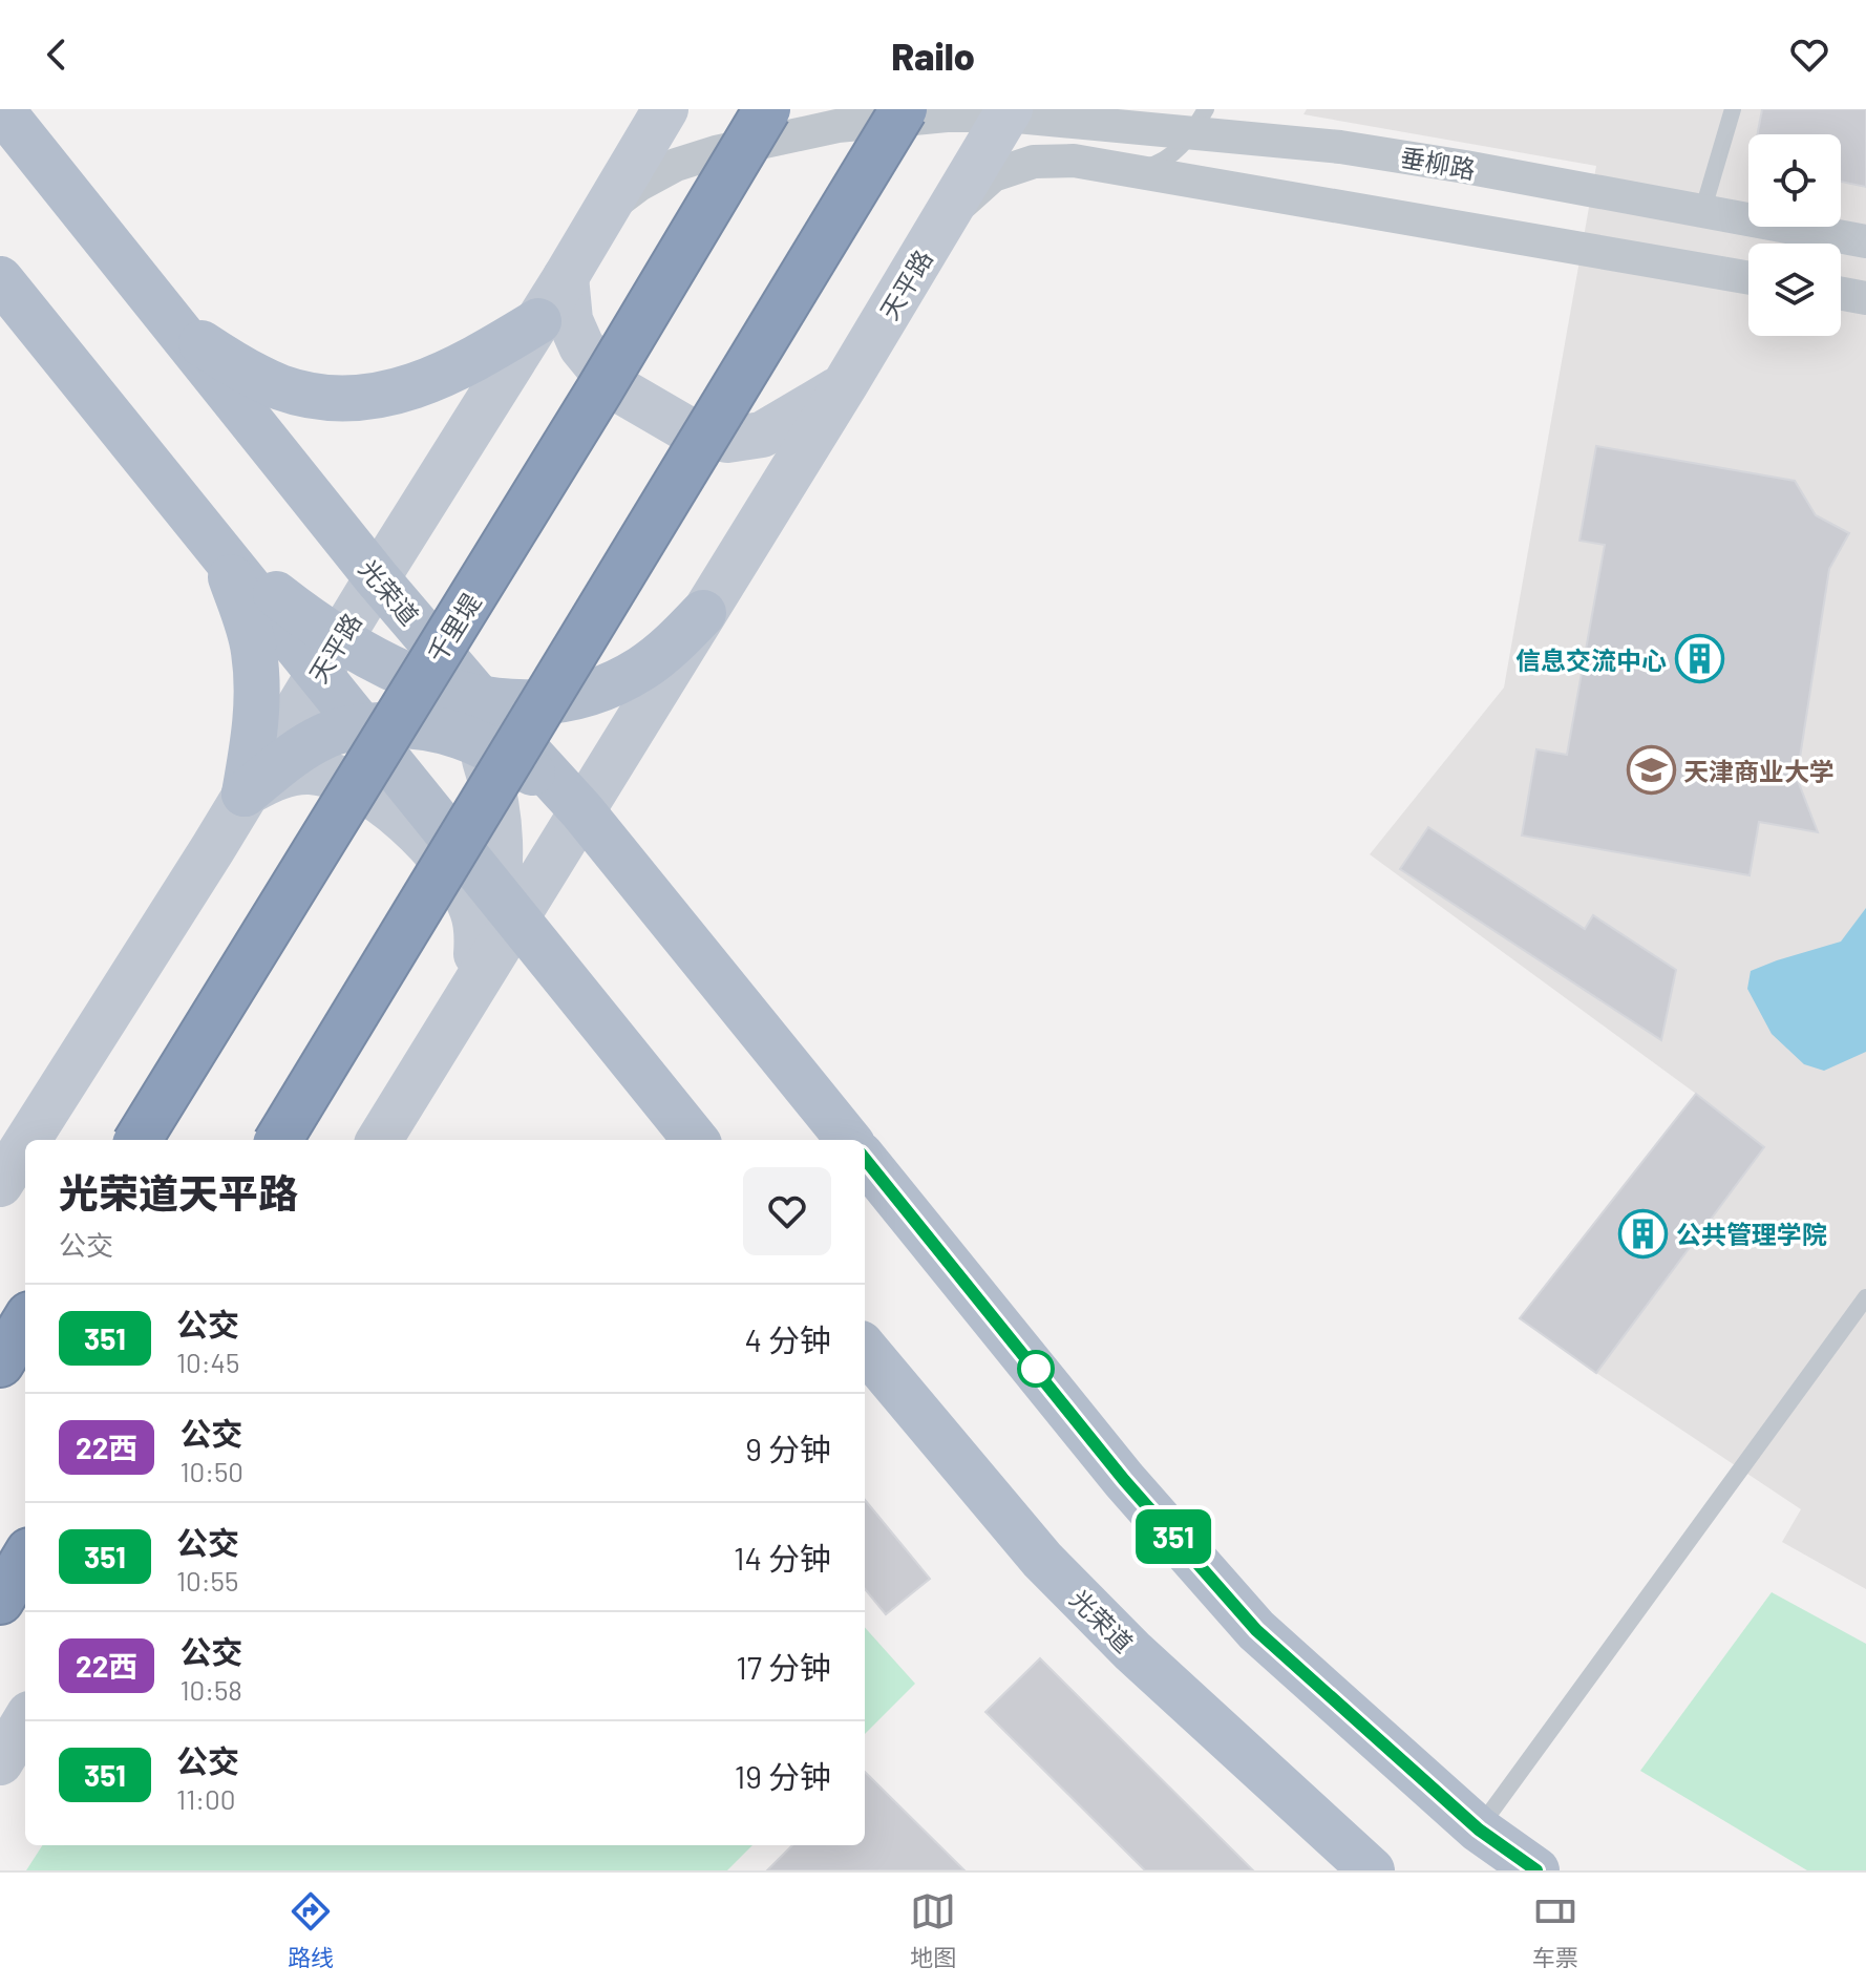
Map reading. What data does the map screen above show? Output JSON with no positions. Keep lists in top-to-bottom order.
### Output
{
  "streets": {
    "highway": ["千里堤"],
    "main road": ["光荣道"],
    "street": ["垂柳路", "天平路"]
  },
  "crossings": [
    ["垂柳路", "天平路"],
    ["天平路", "光荣道"]
  ],
  "places": {
    "building": ["信息交流中心", "公共管理学院"],
    "school or university": ["天津商业大学"]
  },
  "lines": ["bus line 351"],
  "page": {
    "header": "Railo",
    "on_map": "351",
    "heading": ["光荣道天平路", "公交"],
    "list": [
      {
        "mark": "351",
        "name": "公交",
        "note": "10:45",
        "value": "4 分钟"
      },
      {
        "mark": "22西",
        "name": "公交",
        "note": "10:50",
        "value": "9 分钟"
      },
      {
        "mark": "351",
        "name": "公交",
        "note": "10:55",
        "value": "14 分钟"
      },
      {
        "mark": "22西",
        "name": "公交",
        "note": "10:58",
        "value": "17 分钟"
      },
      {
        "mark": "351",
        "name": "公交",
        "note": "11:00",
        "value": "19 分钟"
      }
    ],
    "tabs": ["路线", "地图", "车票"]
  }
}
